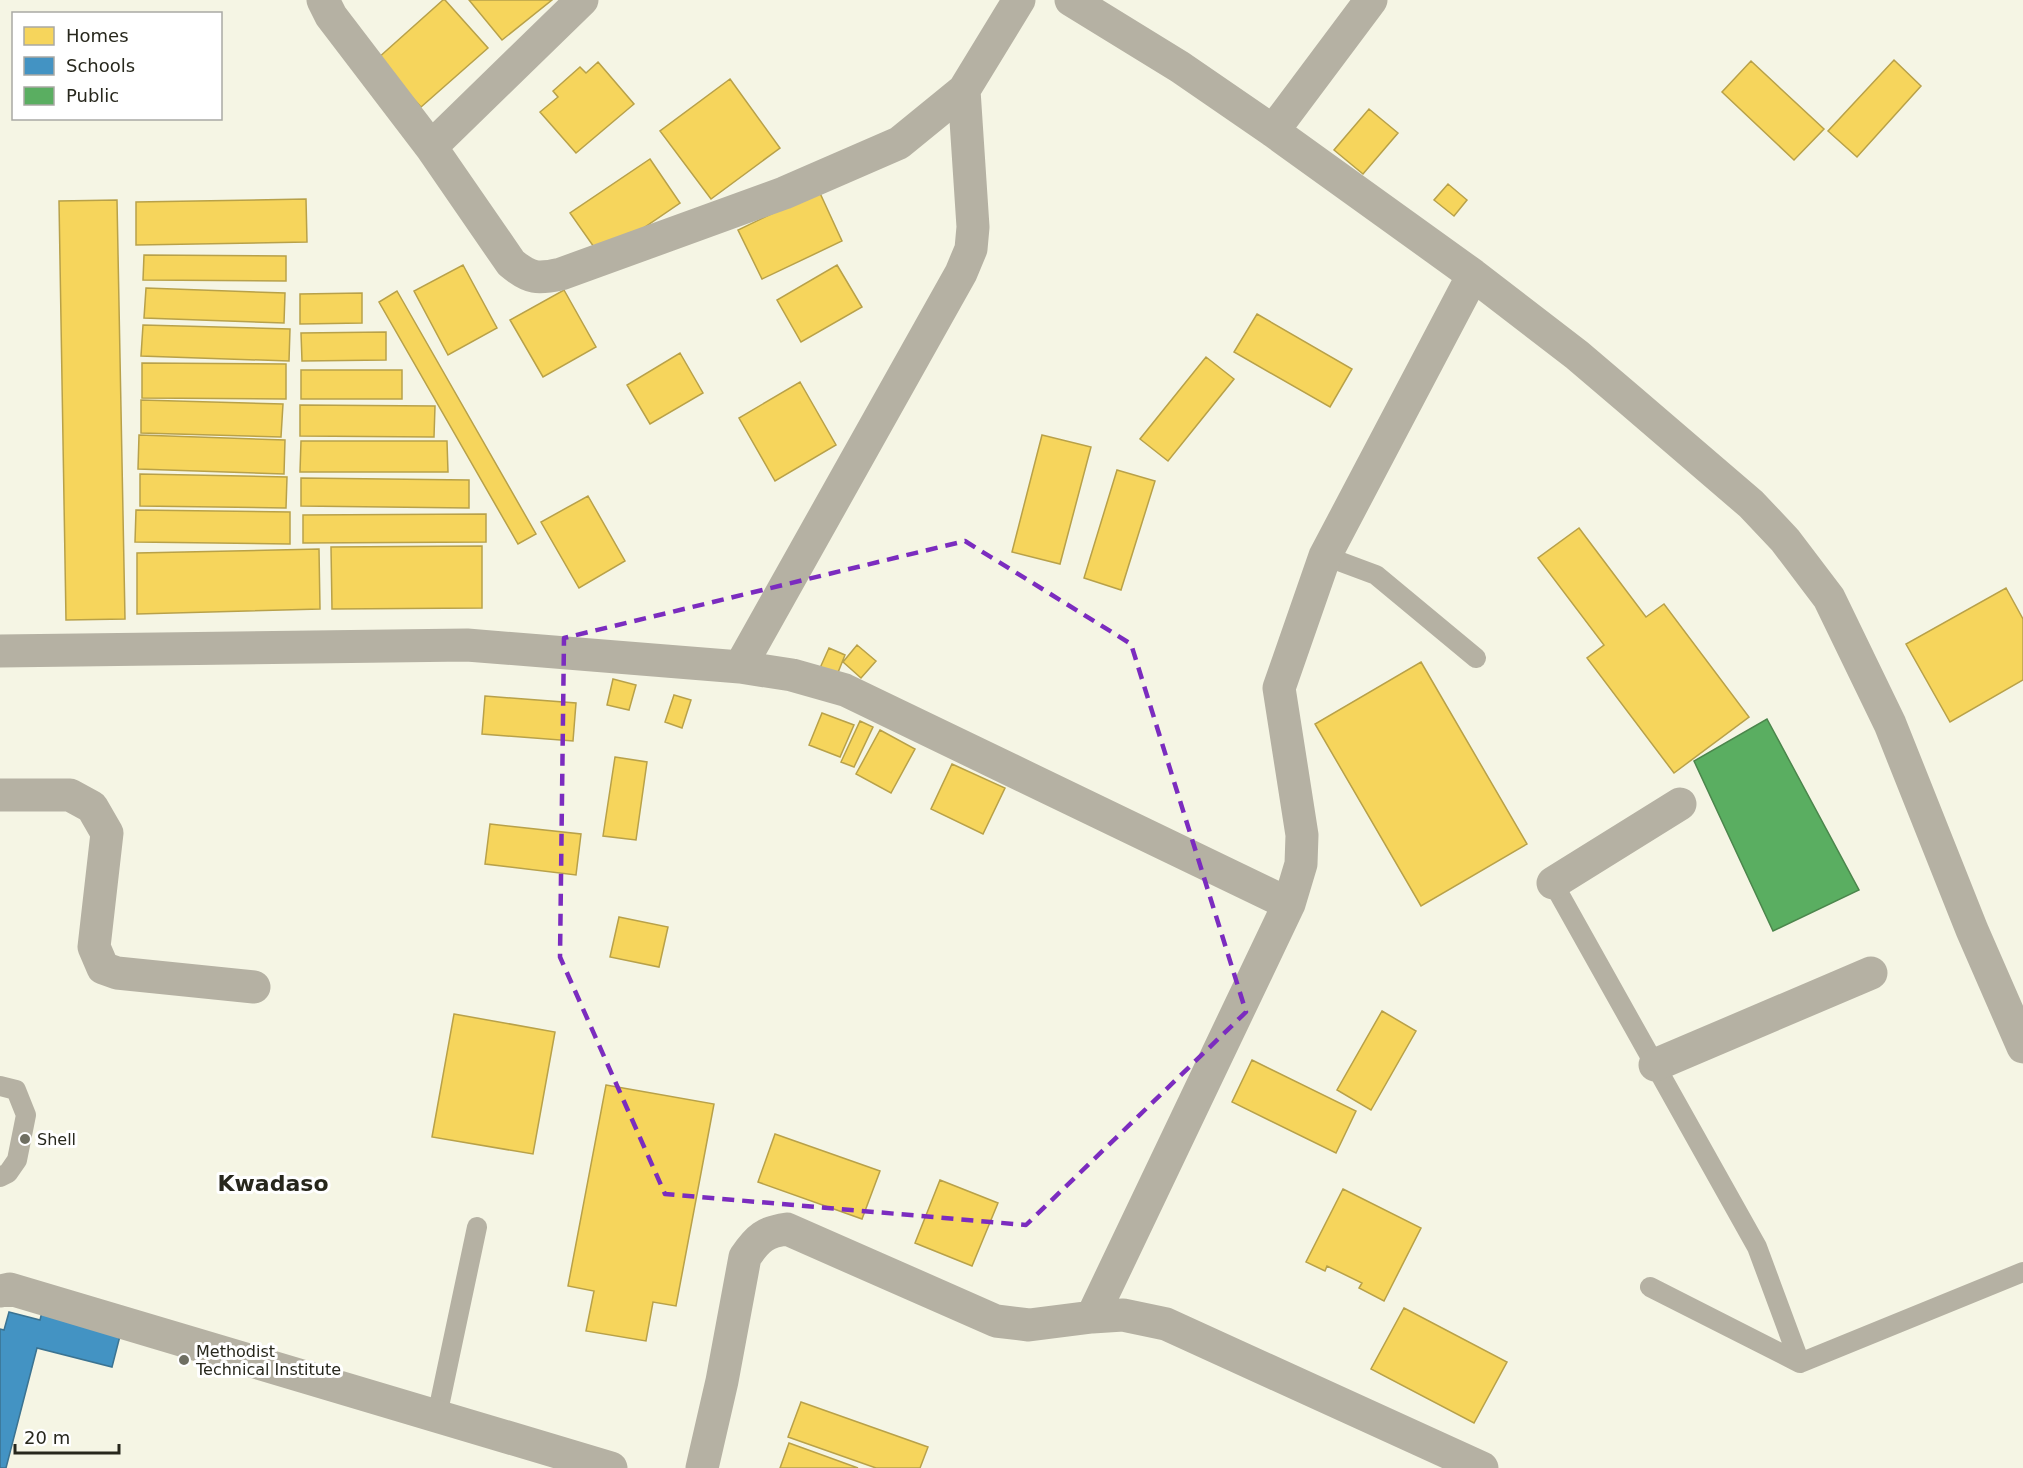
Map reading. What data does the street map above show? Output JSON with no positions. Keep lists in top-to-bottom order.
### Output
{
  "districts": ["Kwadaso"],
  "places": ["Shell", "Methodist Technical Institute"],
  "legend": ["Homes", "Schools", "Public"],
  "scale_bar": "20 m"
}
